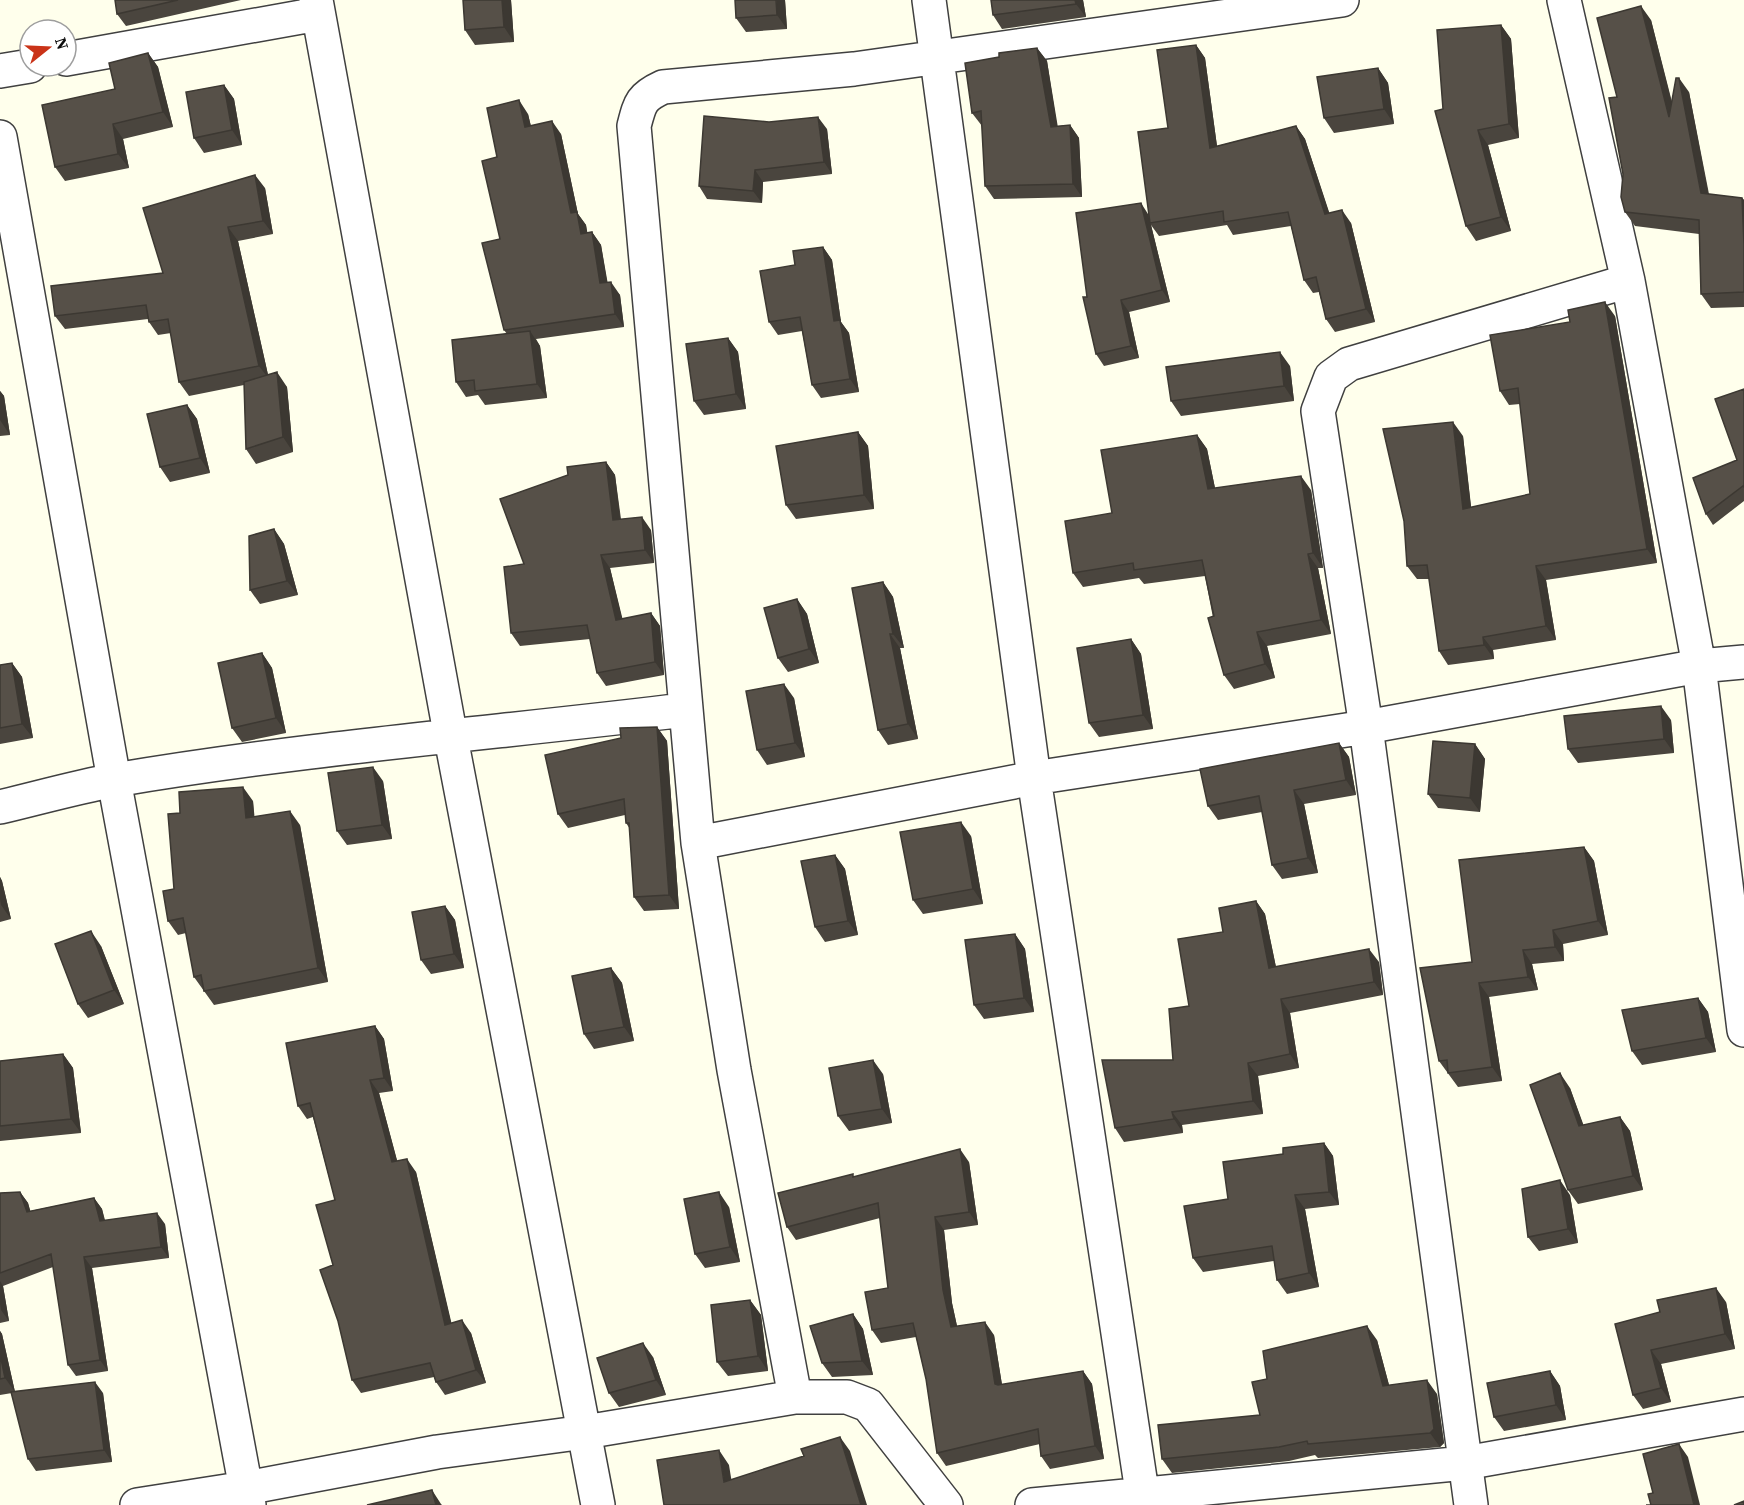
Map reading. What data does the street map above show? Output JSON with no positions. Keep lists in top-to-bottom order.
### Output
{
  "north": "right"
}
